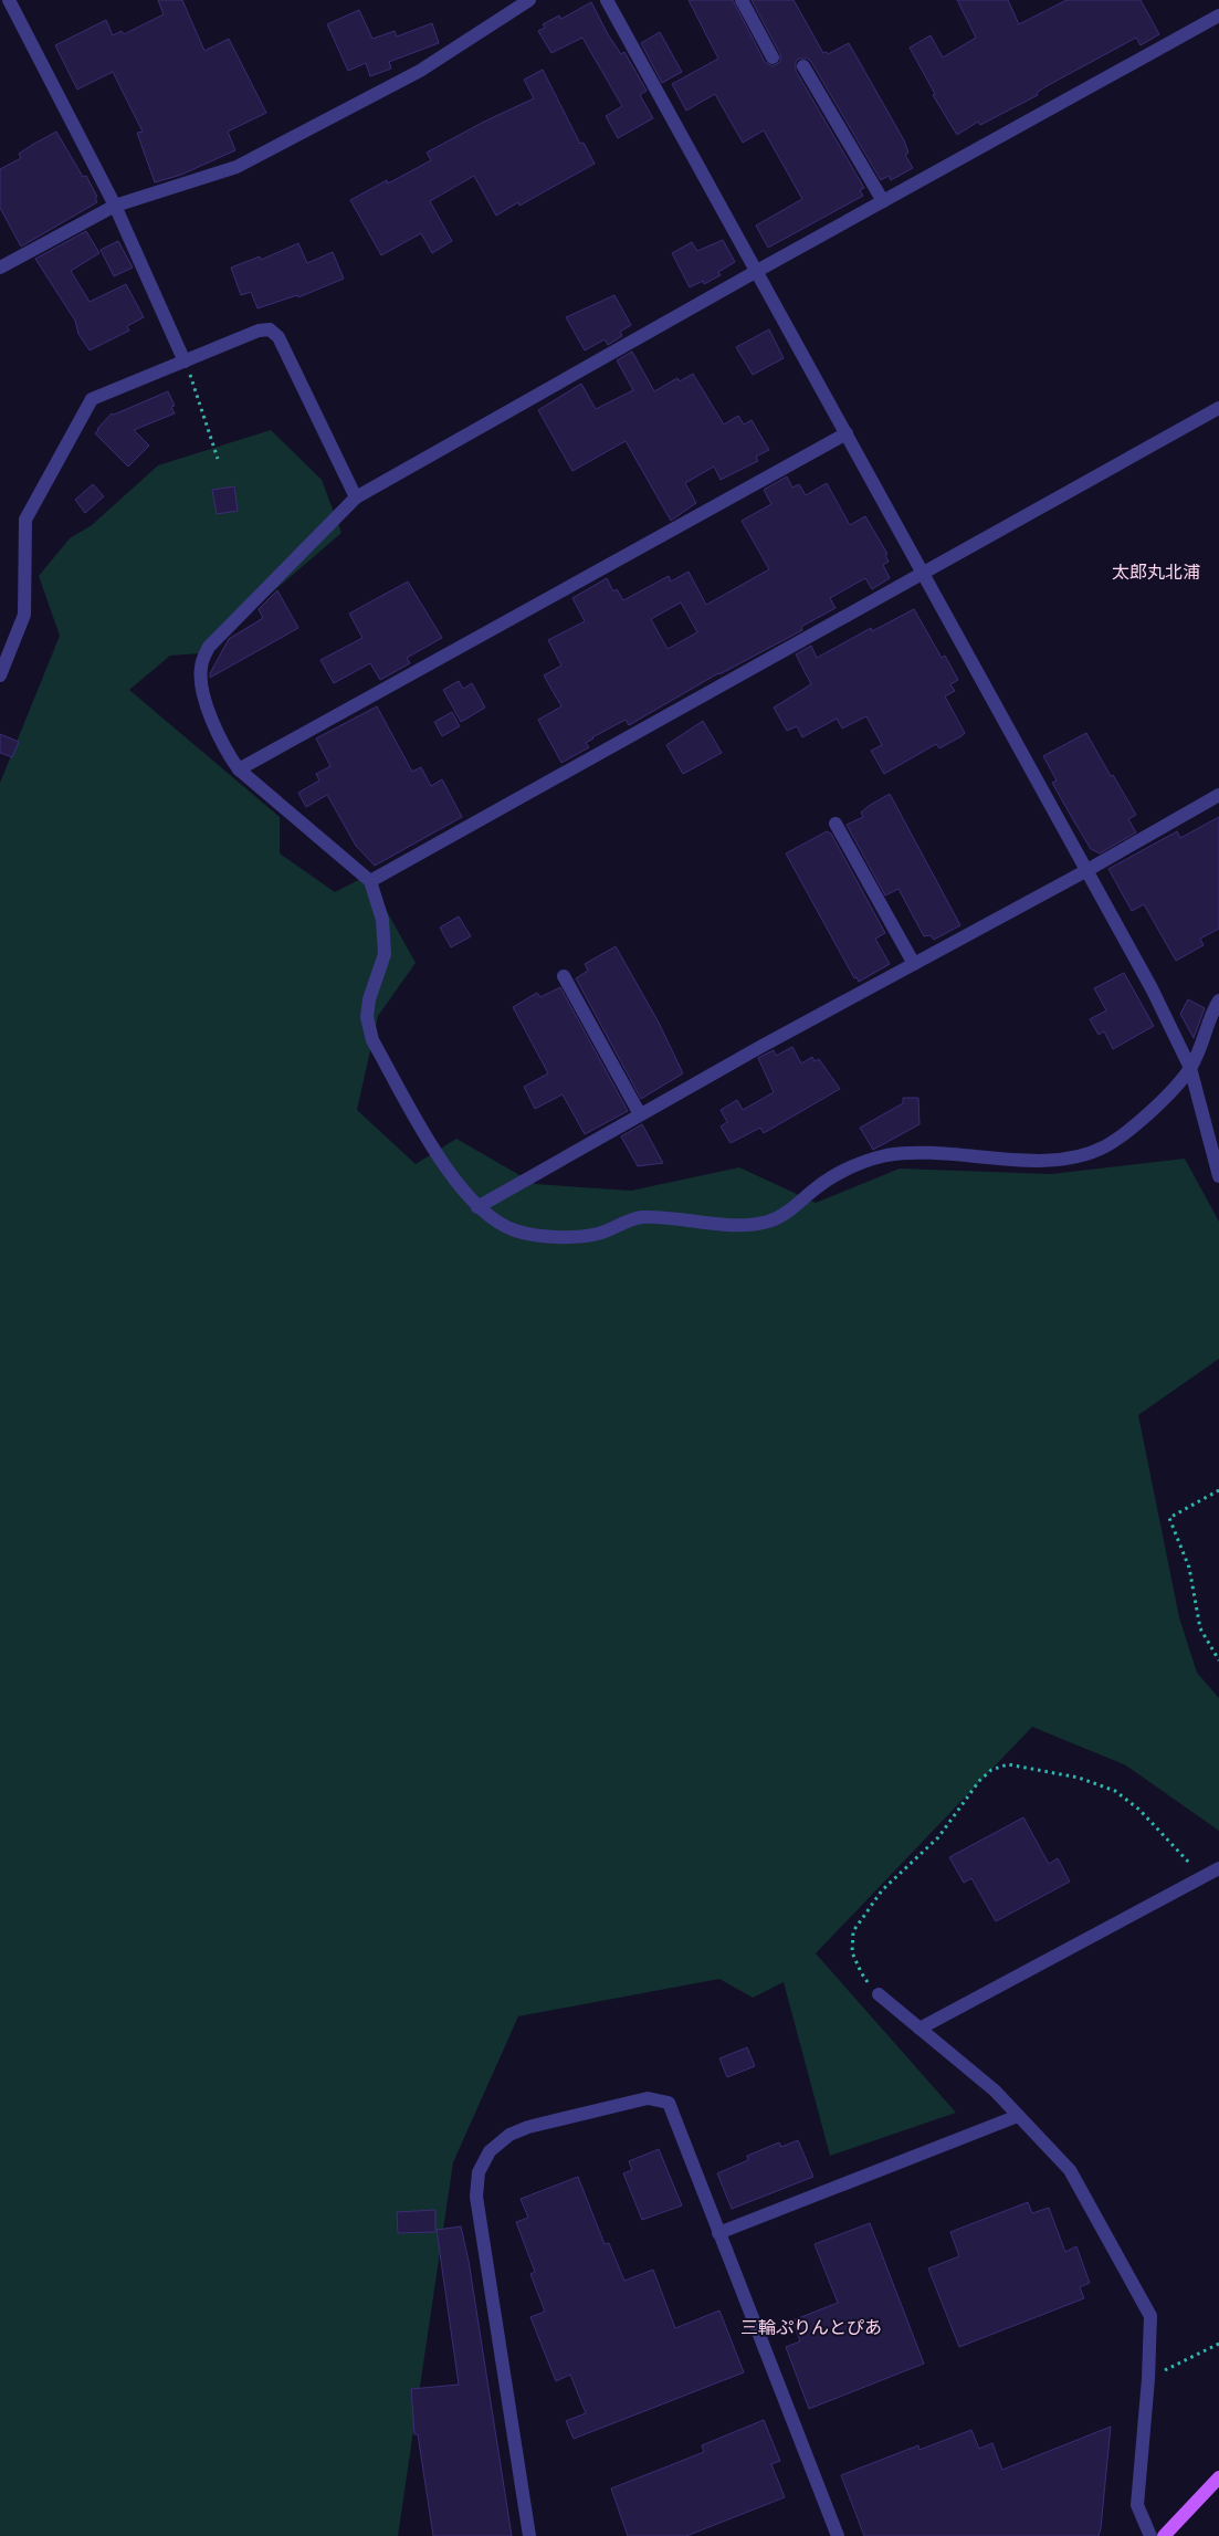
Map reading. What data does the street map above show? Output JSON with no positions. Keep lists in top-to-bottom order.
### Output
{
  "districts": ["太郎丸北浦", "三輪ぷりんとぴあ"]
}
